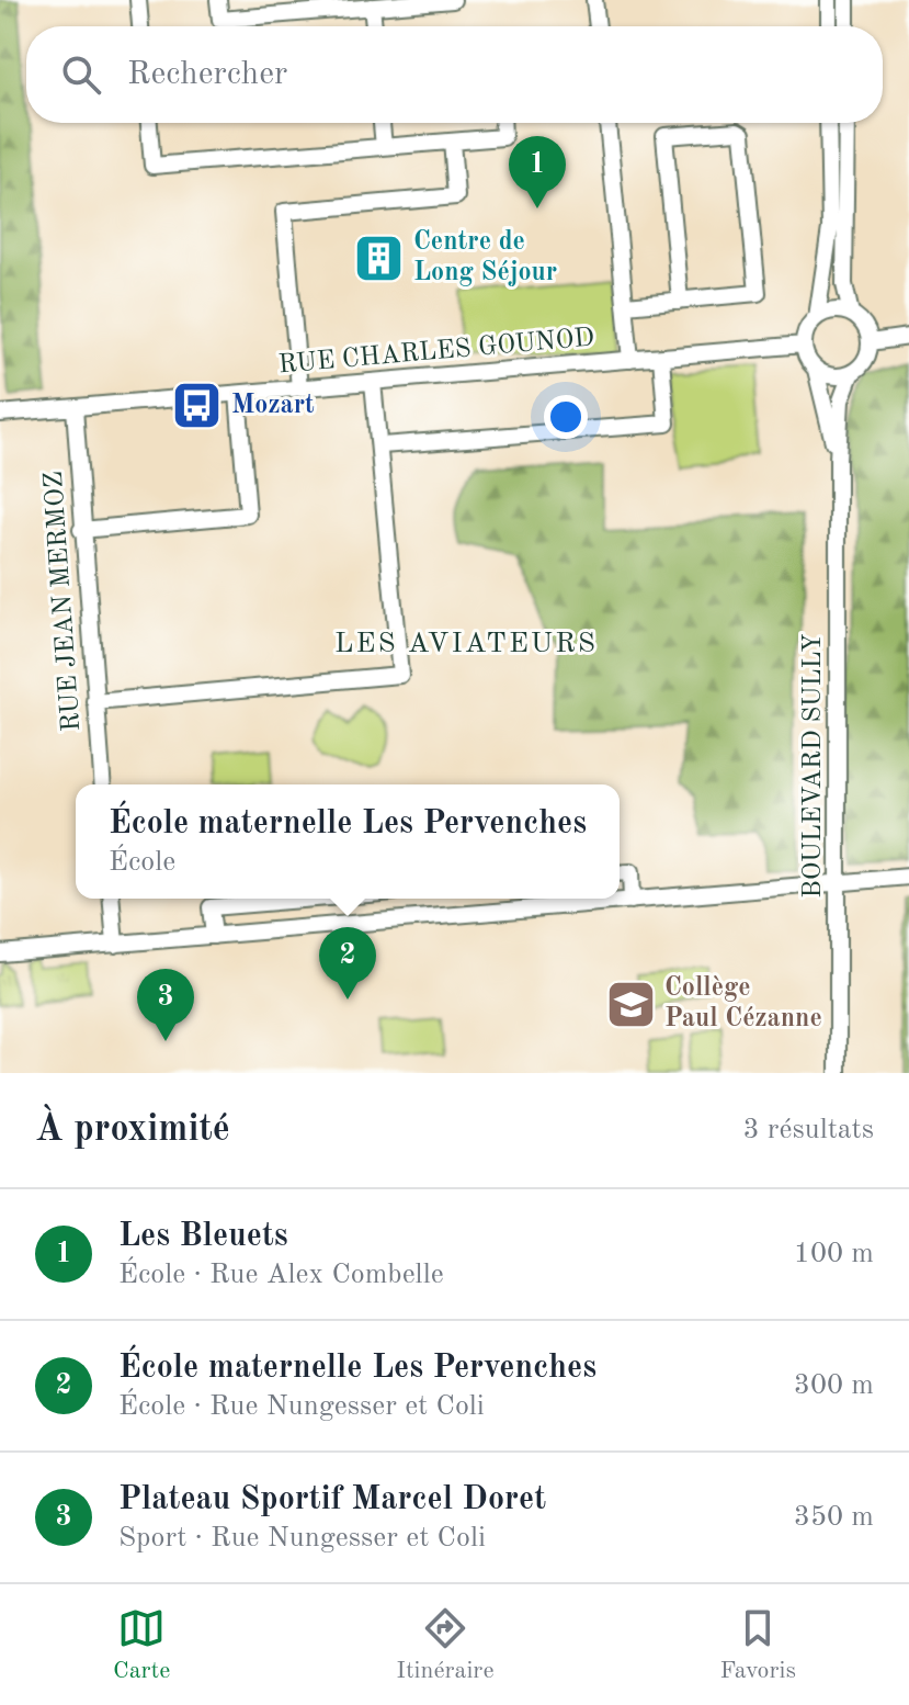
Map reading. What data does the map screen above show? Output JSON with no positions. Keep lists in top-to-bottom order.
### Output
{
  "streets": {
    "street": ["RUE CHARLES GOUNOD", "RUE JEAN MERMOZ", "BOULEVARD SULLY"]
  },
  "crossings": [
    ["RUE CHARLES GOUNOD", "RUE JEAN MERMOZ"]
  ],
  "districts": ["LES AVIATEURS"],
  "places": {
    "building": ["Centre de Long Séjour"],
    "bus stop": ["Mozart"],
    "school or university": ["Collège Paul Cézanne"]
  },
  "page": {
    "search": "Rechercher",
    "pins": ["1", "2", "3"],
    "popup": ["École maternelle Les Pervenches", "École"],
    "heading": ["À proximité", "3 résultats"],
    "list": [
      {
        "mark": "1",
        "name": "Les Bleuets",
        "note": "École · Rue Alex Combelle",
        "value": "100 m"
      },
      {
        "mark": "2",
        "name": "École maternelle Les Pervenches",
        "note": "École · Rue Nungesser et Coli",
        "value": "300 m"
      },
      {
        "mark": "3",
        "name": "Plateau Sportif Marcel Doret",
        "note": "Sport · Rue Nungesser et Coli",
        "value": "350 m"
      }
    ],
    "nav": ["Carte", "Itinéraire", "Favoris"]
  }
}
